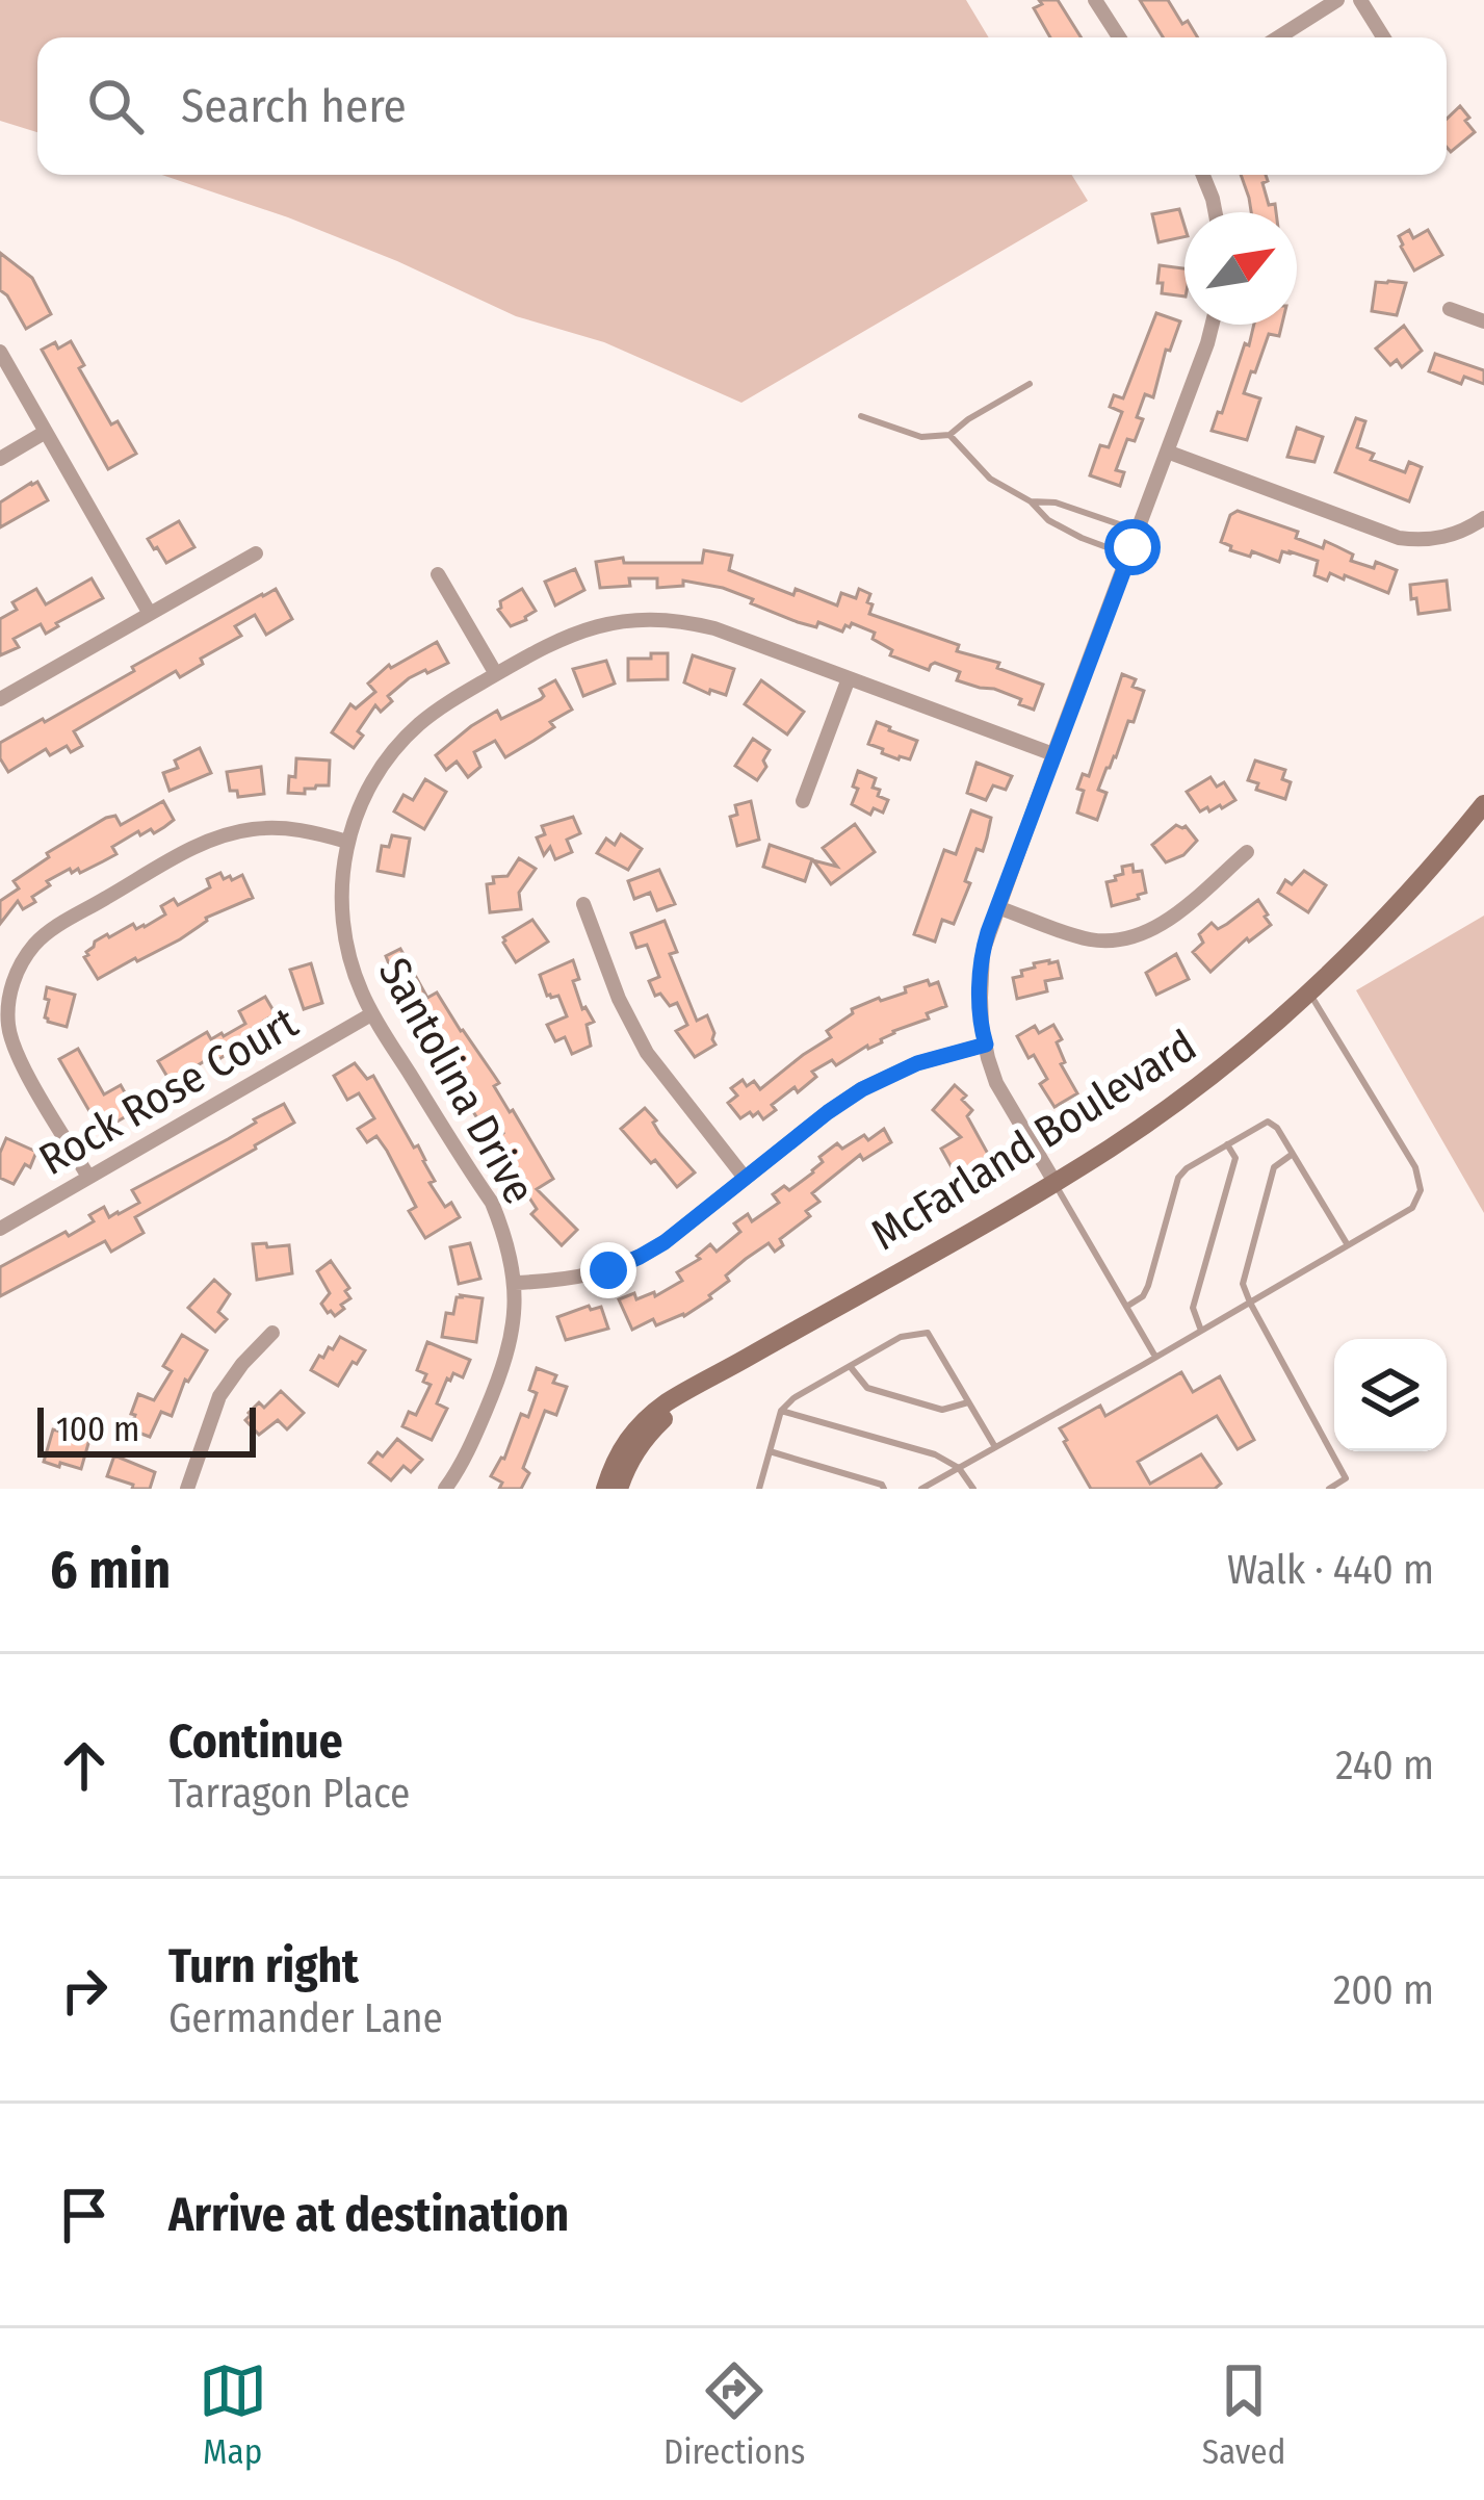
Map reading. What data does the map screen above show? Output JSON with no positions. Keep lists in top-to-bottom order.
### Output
{
  "streets": {
    "street": ["Santolina Drive", "Rock Rose Court", "McFarland Boulevard"]
  },
  "crossings": [
    ["Santolina Drive", "Rock Rose Court"]
  ],
  "scale_bar": "100 m",
  "north": "top right",
  "page": {
    "search": "Search here",
    "scale": "100 m",
    "heading": ["6 min", "Walk · 440 m"],
    "list": [
      ["Continue", "Tarragon Place", "240 m"],
      ["Turn right", "Germander Lane", "200 m"],
      "Arrive at destination"
    ],
    "nav": ["Map", "Directions", "Saved"]
  }
}
